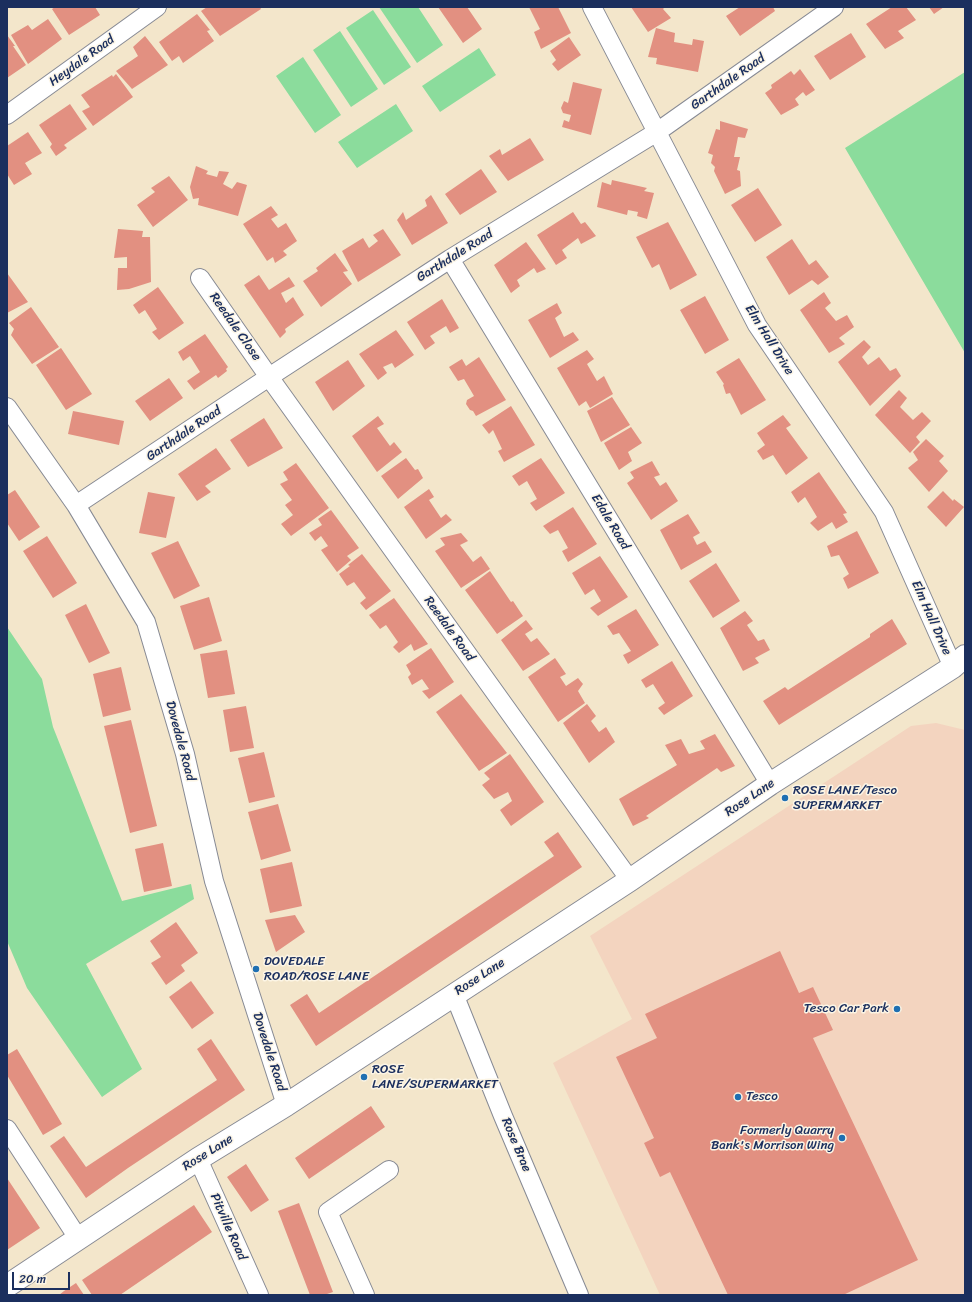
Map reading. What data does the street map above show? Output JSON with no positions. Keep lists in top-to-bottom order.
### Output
{
  "streets": {
    "street": [
      "Heydale Road",
      "Garthdale Road",
      "Reedale Close",
      "Elm Hall Drive",
      "Edale Road",
      "Reedale Road",
      "Dovedale Road",
      "Rose Lane",
      "Rose Brae",
      "Pitville Road"
    ]
  },
  "crossings": [
    ["Garthdale Road", "Reedale Close"],
    ["Garthdale Road", "Elm Hall Drive"],
    ["Garthdale Road", "Edale Road"],
    ["Garthdale Road", "Reedale Road"],
    ["Garthdale Road", "Dovedale Road"],
    ["Reedale Close", "Reedale Road"],
    ["Elm Hall Drive", "Rose Lane"],
    ["Edale Road", "Rose Lane"],
    ["Reedale Road", "Rose Lane"],
    ["Dovedale Road", "Rose Lane"],
    ["Rose Lane", "Rose Brae"],
    ["Rose Lane", "Pitville Road"]
  ],
  "places": [
    "ROSE LANE/Tesco SUPERMARKET",
    "DOVEDALE ROAD/ROSE LANE",
    "Tesco Car Park",
    "ROSE LANE/SUPERMARKET",
    "Tesco",
    "Formerly Quarry Bank's Morrison Wing"
  ],
  "scale_bar": "20 m"
}
